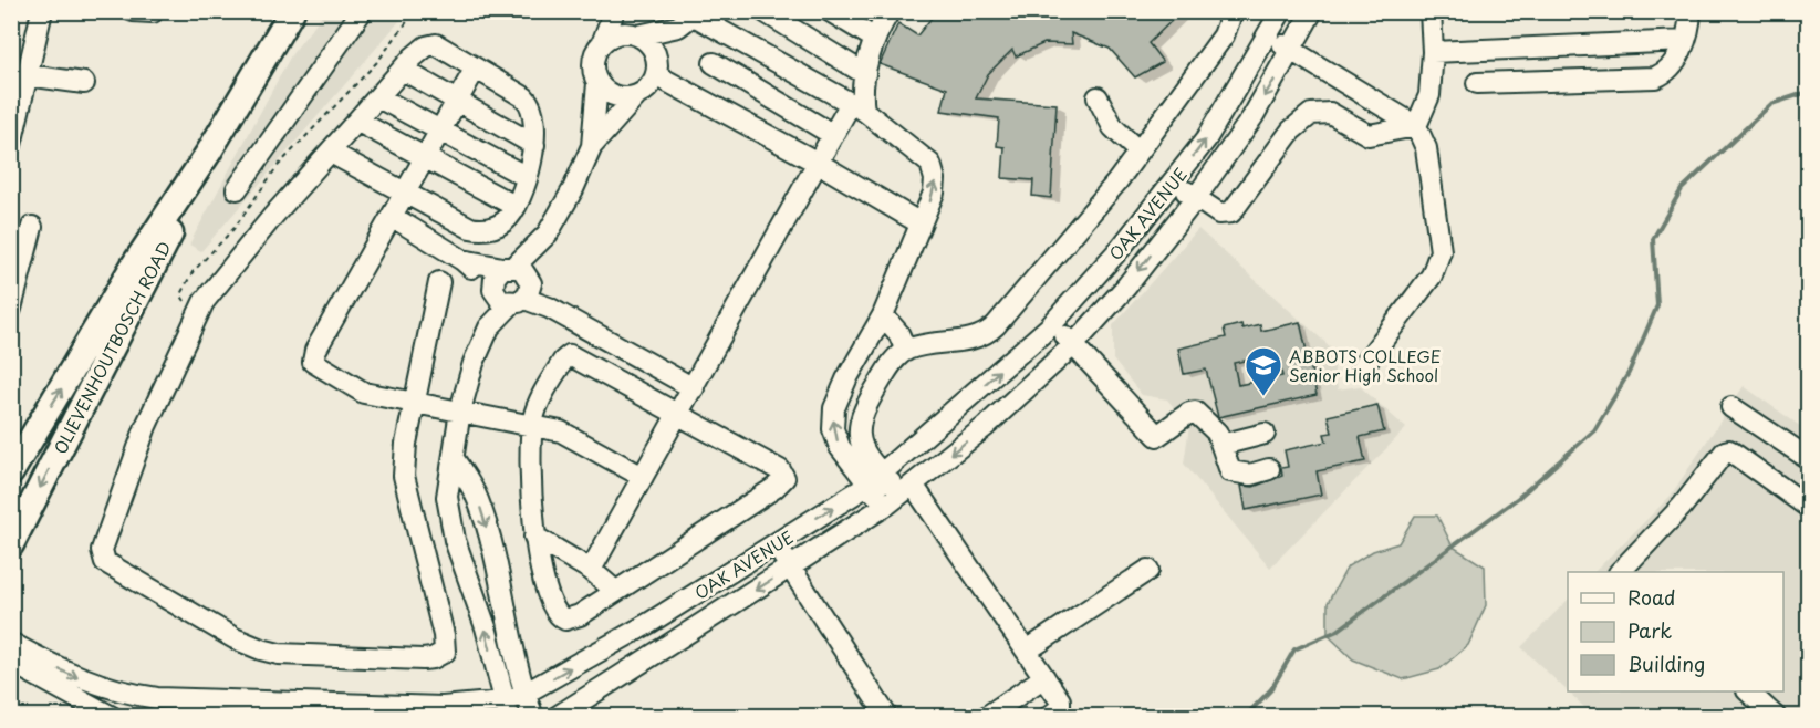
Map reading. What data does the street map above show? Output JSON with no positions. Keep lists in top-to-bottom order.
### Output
{
  "streets": {
    "main road": ["OLIEVENHOUTBOSCH ROAD"],
    "street": ["OAK AVENUE"]
  },
  "places": {
    "school or university": ["ABBOTS COLLEGE Senior High School"]
  },
  "legend": ["Road", "Park", "Building"]
}
